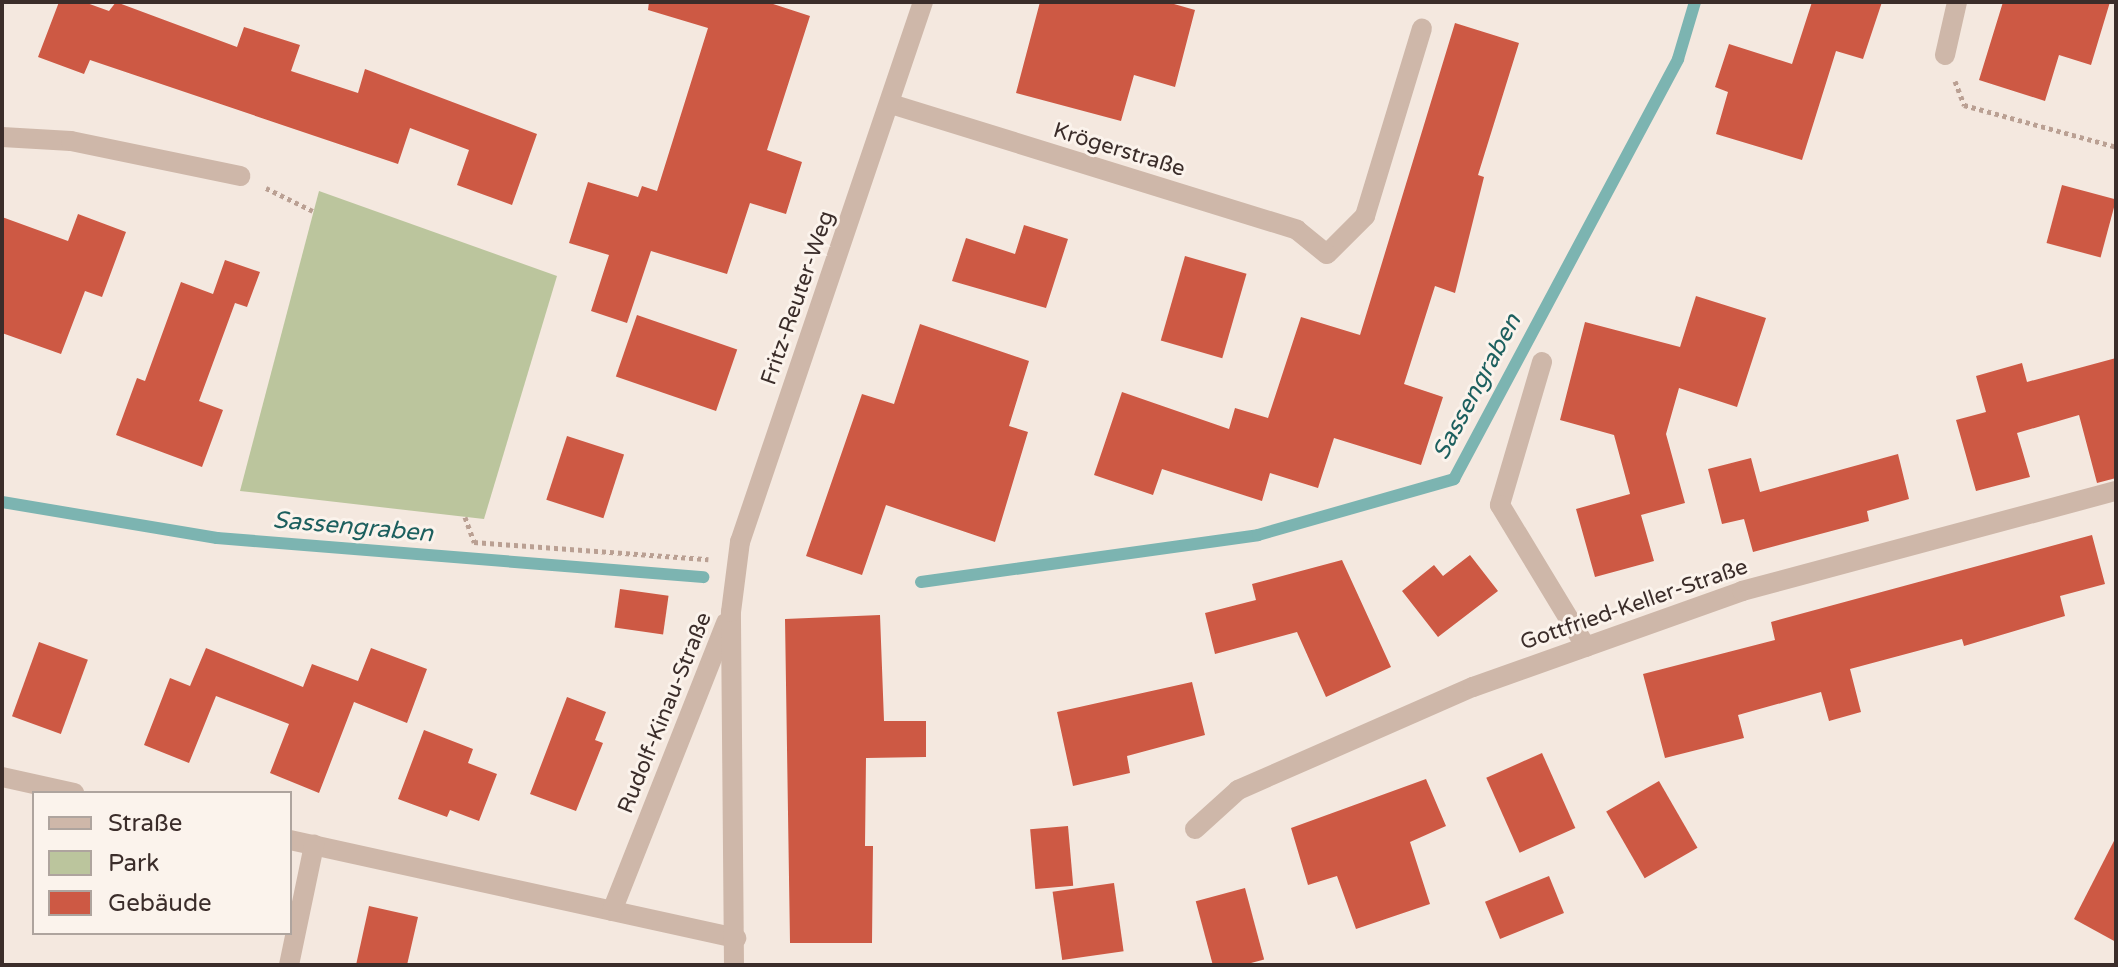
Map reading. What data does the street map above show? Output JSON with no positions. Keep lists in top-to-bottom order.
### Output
{
  "streets": {
    "street": [
      "Krögerstraße",
      "Fritz-Reuter-Weg",
      "Gottfried-Keller-Straße",
      "Rudolf-Kinau-Straße"
    ]
  },
  "crossings": [
    ["Krögerstraße", "Fritz-Reuter-Weg"],
    ["Fritz-Reuter-Weg", "Rudolf-Kinau-Straße"]
  ],
  "water": ["Sassengraben"],
  "legend": ["Straße", "Park", "Gebäude"]
}
